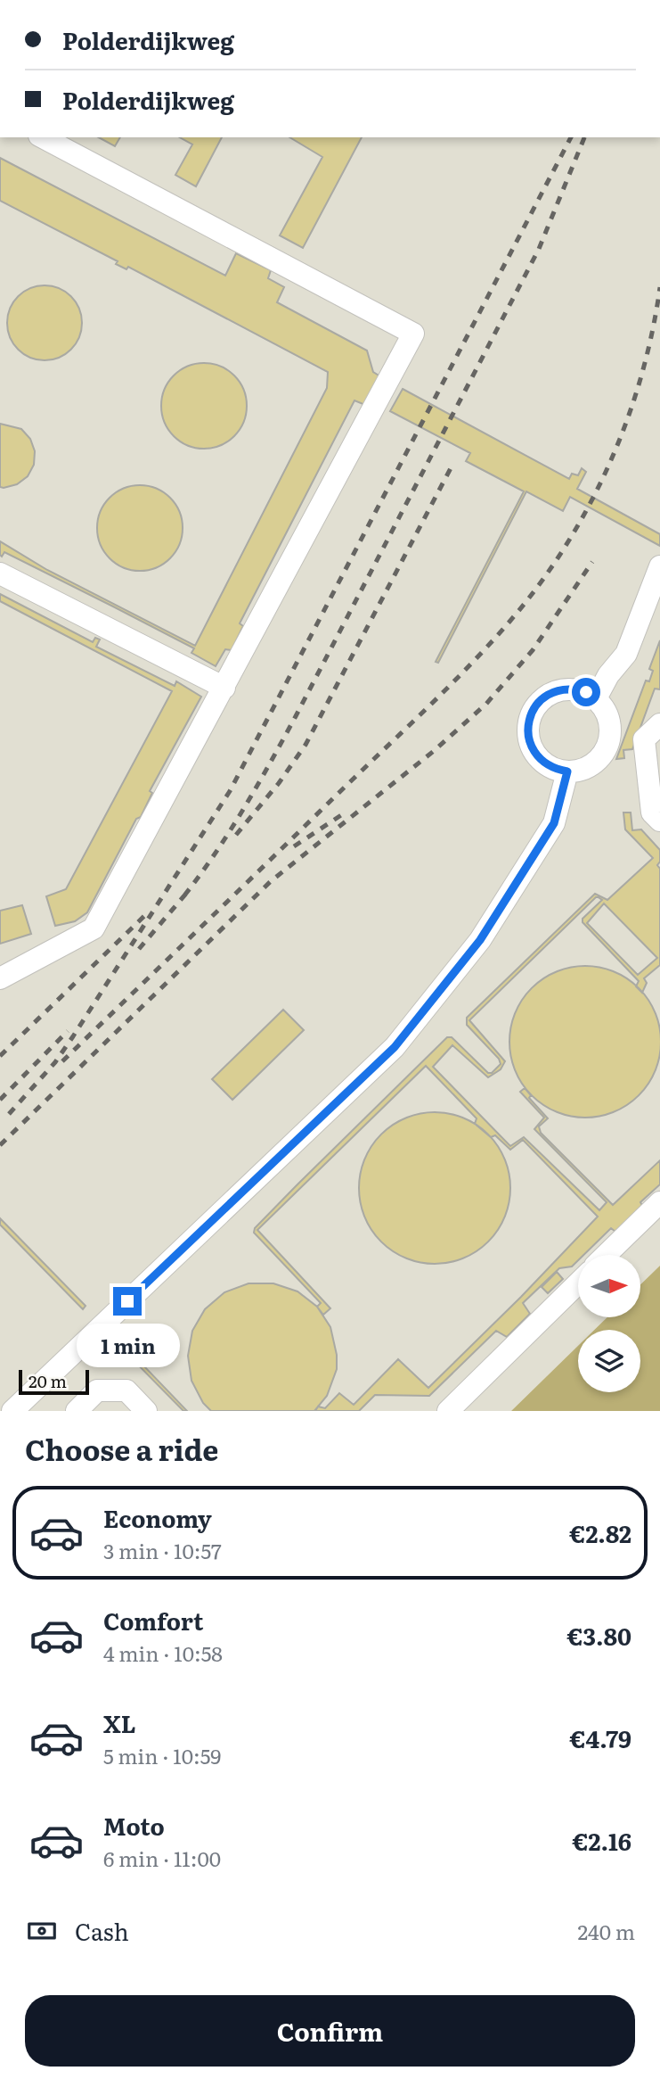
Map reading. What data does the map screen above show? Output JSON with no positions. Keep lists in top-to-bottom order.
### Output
{
  "scale_bar": "20 m",
  "north": "right",
  "page": {
    "banner": ["Polderdijkweg", "Polderdijkweg"],
    "bubble": "1 min",
    "scale": "20 m",
    "heading": "Choose a ride",
    "list": [
      {
        "name": "Economy",
        "note": "3 min · 10:57",
        "value": "€2.82"
      },
      {
        "name": "Comfort",
        "note": "4 min · 10:58",
        "value": "€3.80"
      },
      {
        "name": "XL",
        "note": "5 min · 10:59",
        "value": "€4.79"
      },
      {
        "name": "Moto",
        "note": "6 min · 11:00",
        "value": "€2.16"
      }
    ],
    "pay": ["Cash", "240 m"],
    "buttons": "Confirm"
  }
}
